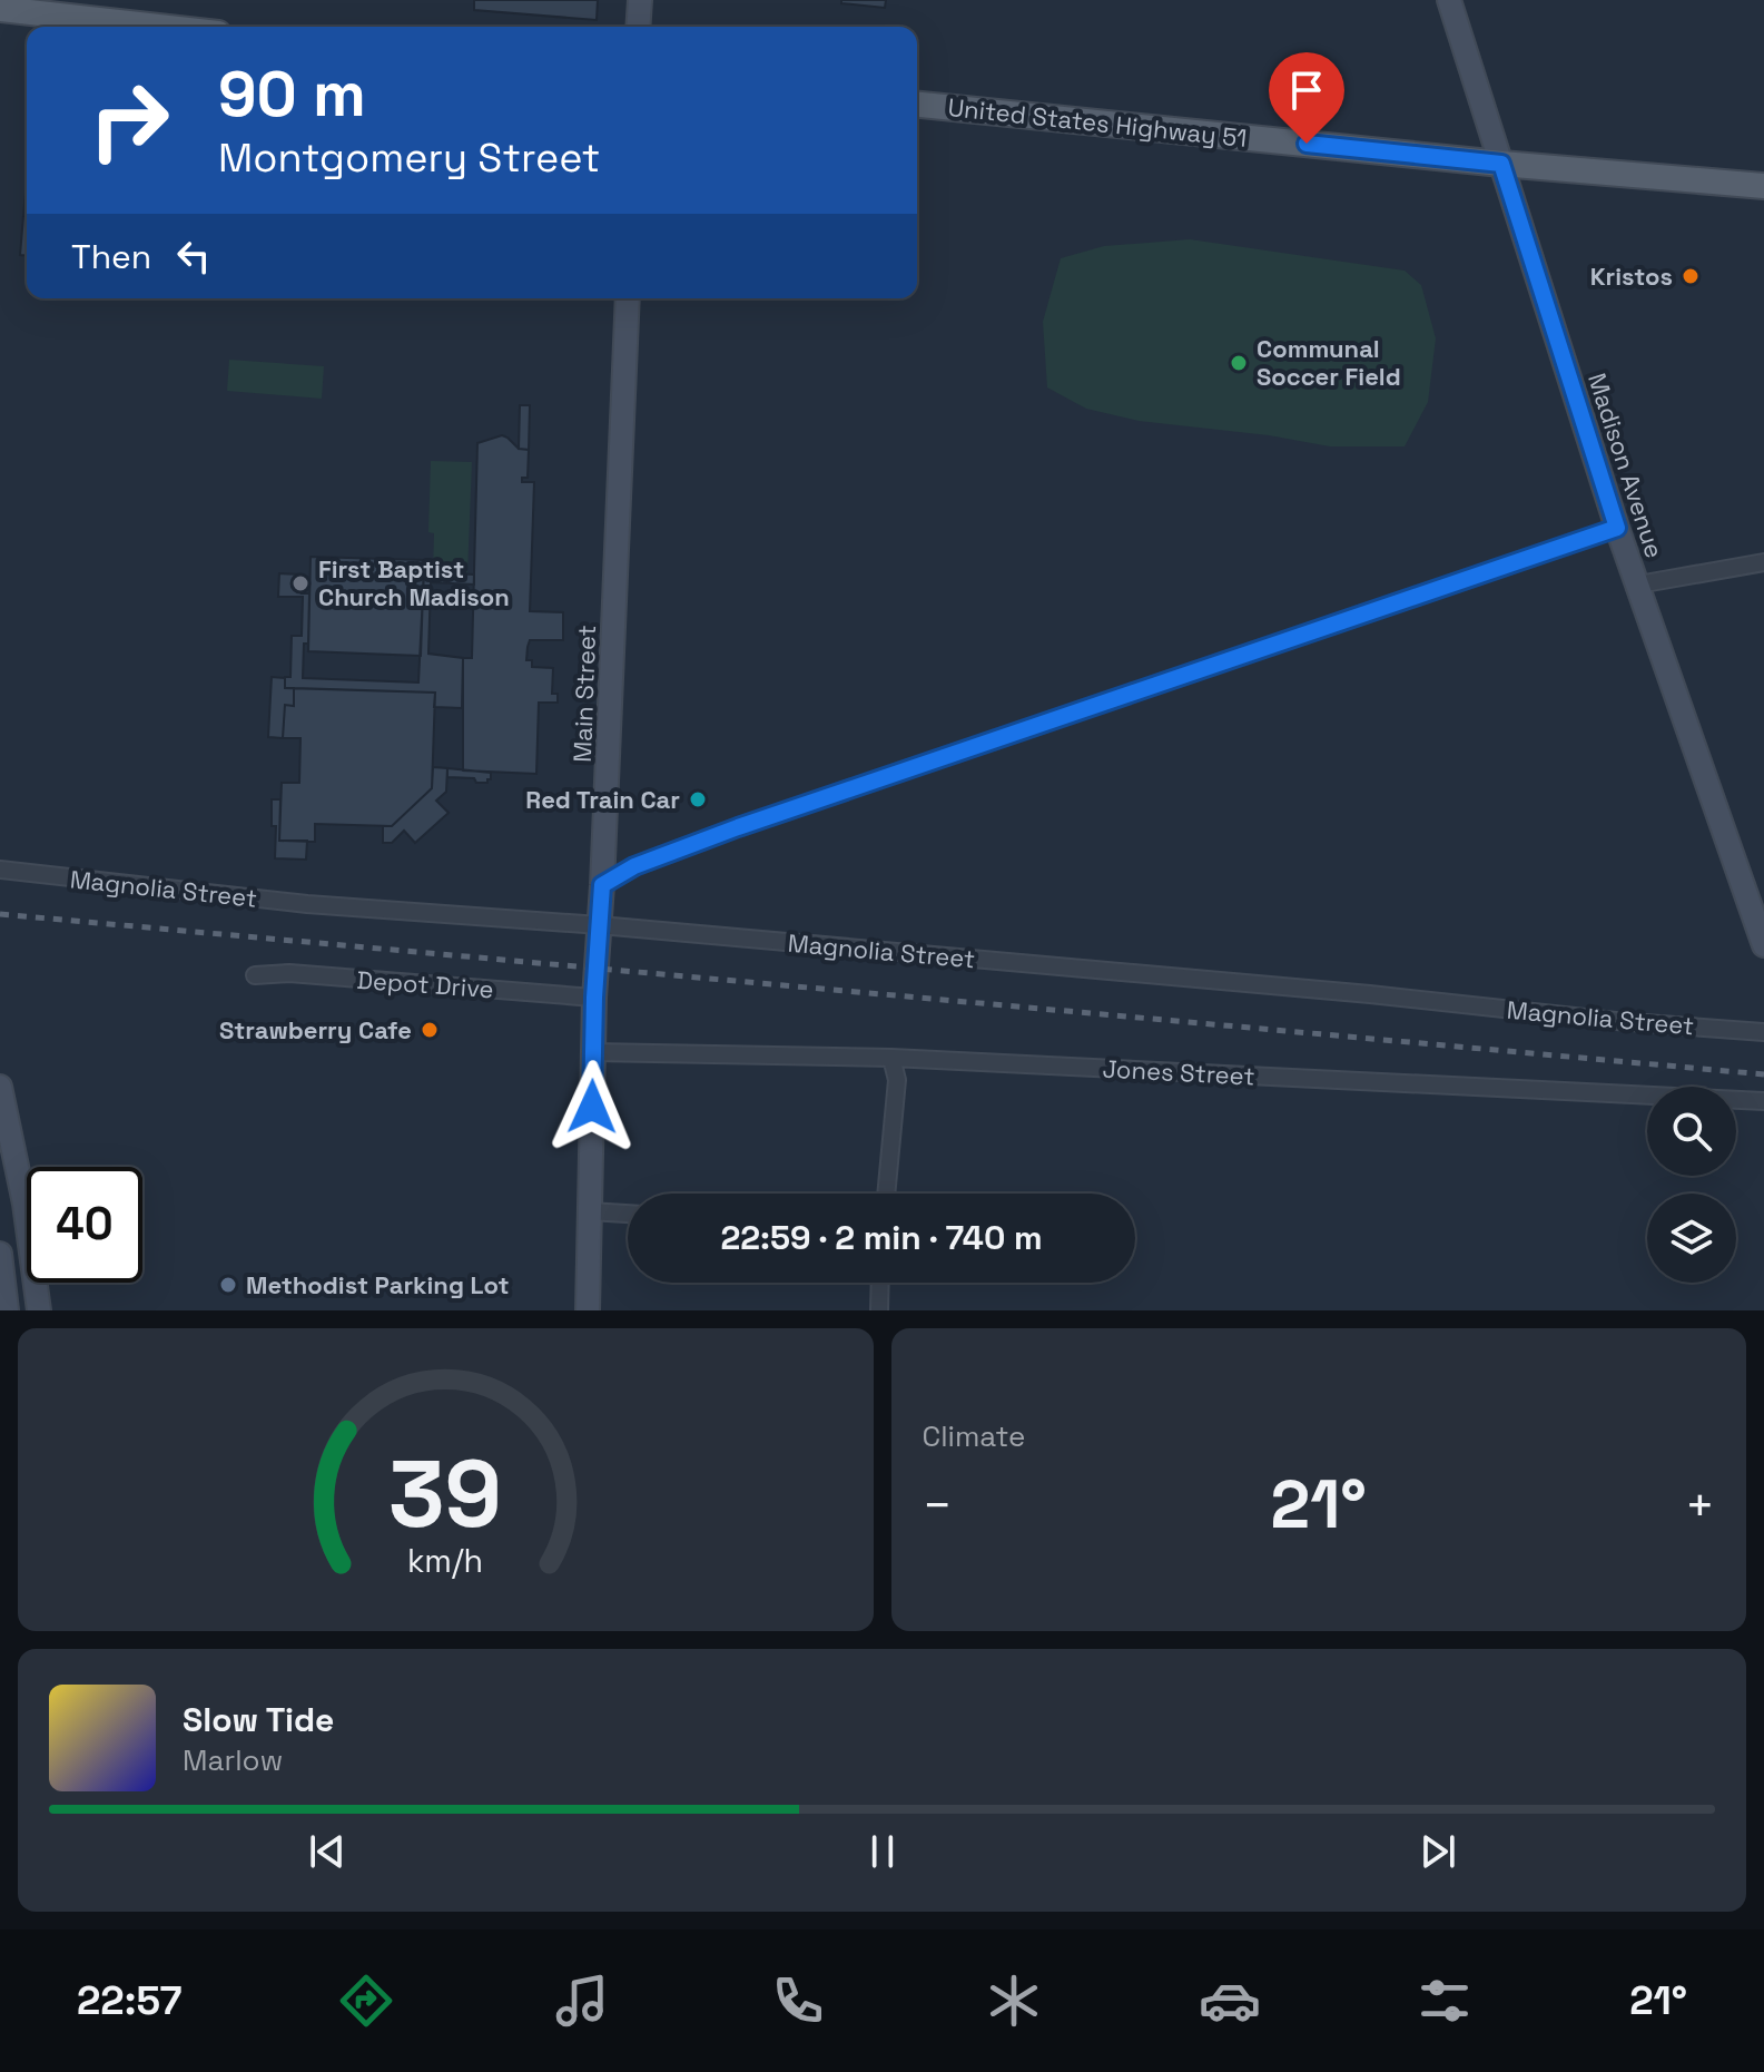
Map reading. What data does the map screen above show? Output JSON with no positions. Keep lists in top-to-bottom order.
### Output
{
  "streets": {
    "main road": ["United States Highway 51", "Madison Avenue", "Main Street"],
    "street": ["Magnolia Street", "Depot Drive", "Jones Street"]
  },
  "crossings": [
    ["United States Highway 51", "Madison Avenue"],
    ["Main Street", "Magnolia Street"],
    ["Main Street", "Depot Drive"],
    ["Main Street", "Jones Street"]
  ],
  "places": [
    "Kristos",
    "Communal Soccer Field",
    "First Baptist Church Madison",
    "Red Train Car",
    "Strawberry Cafe",
    "Methodist Parking Lot"
  ],
  "page": {
    "turn": ["90 m", "Montgomery Street"],
    "then": "Then",
    "limit": "40",
    "trip": "22:59 · 2 min · 740 m",
    "tile": "Climate",
    "heat": ["−", "21°", "+"],
    "song": ["Slow Tide", "Marlow"],
    "tabs": ["22:57", "21°"],
    "gauge": ["39", "km/h"]
  }
}
